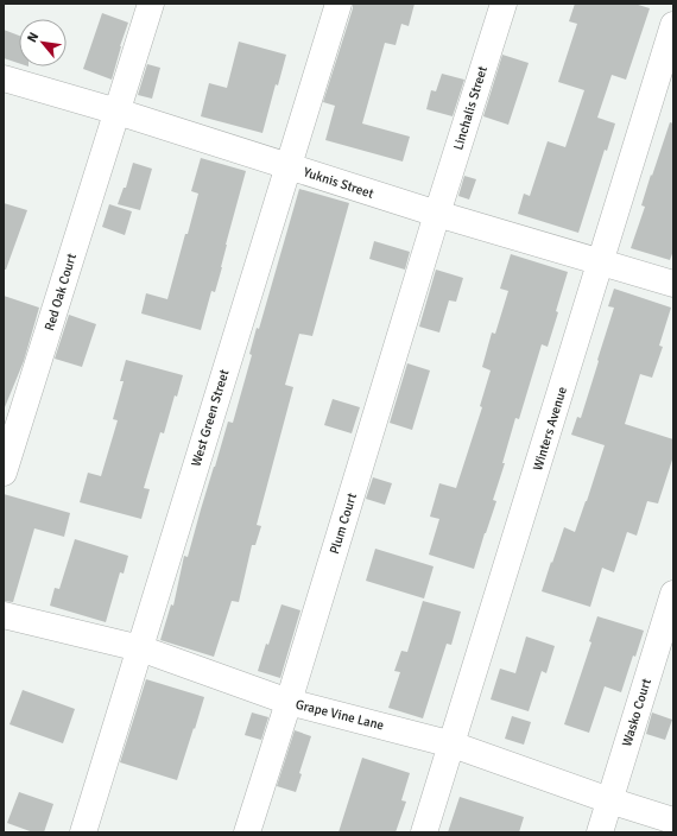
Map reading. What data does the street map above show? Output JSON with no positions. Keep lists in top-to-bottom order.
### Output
{
  "streets": {
    "street": [
      "Linchalis Street",
      "Yuknis Street",
      "Red Oak Court",
      "West Green Street",
      "Winters Avenue",
      "Plum Court",
      "Wasko Court",
      "Grape Vine Lane"
    ]
  },
  "crossings": [
    ["Linchalis Street", "Yuknis Street"],
    ["Linchalis Street", "Plum Court"],
    ["Yuknis Street", "Red Oak Court"],
    ["Yuknis Street", "West Green Street"],
    ["Yuknis Street", "Winters Avenue"],
    ["Yuknis Street", "Plum Court"],
    ["West Green Street", "Grape Vine Lane"],
    ["Winters Avenue", "Grape Vine Lane"],
    ["Plum Court", "Grape Vine Lane"],
    ["Wasko Court", "Grape Vine Lane"]
  ],
  "north": "top left"
}
